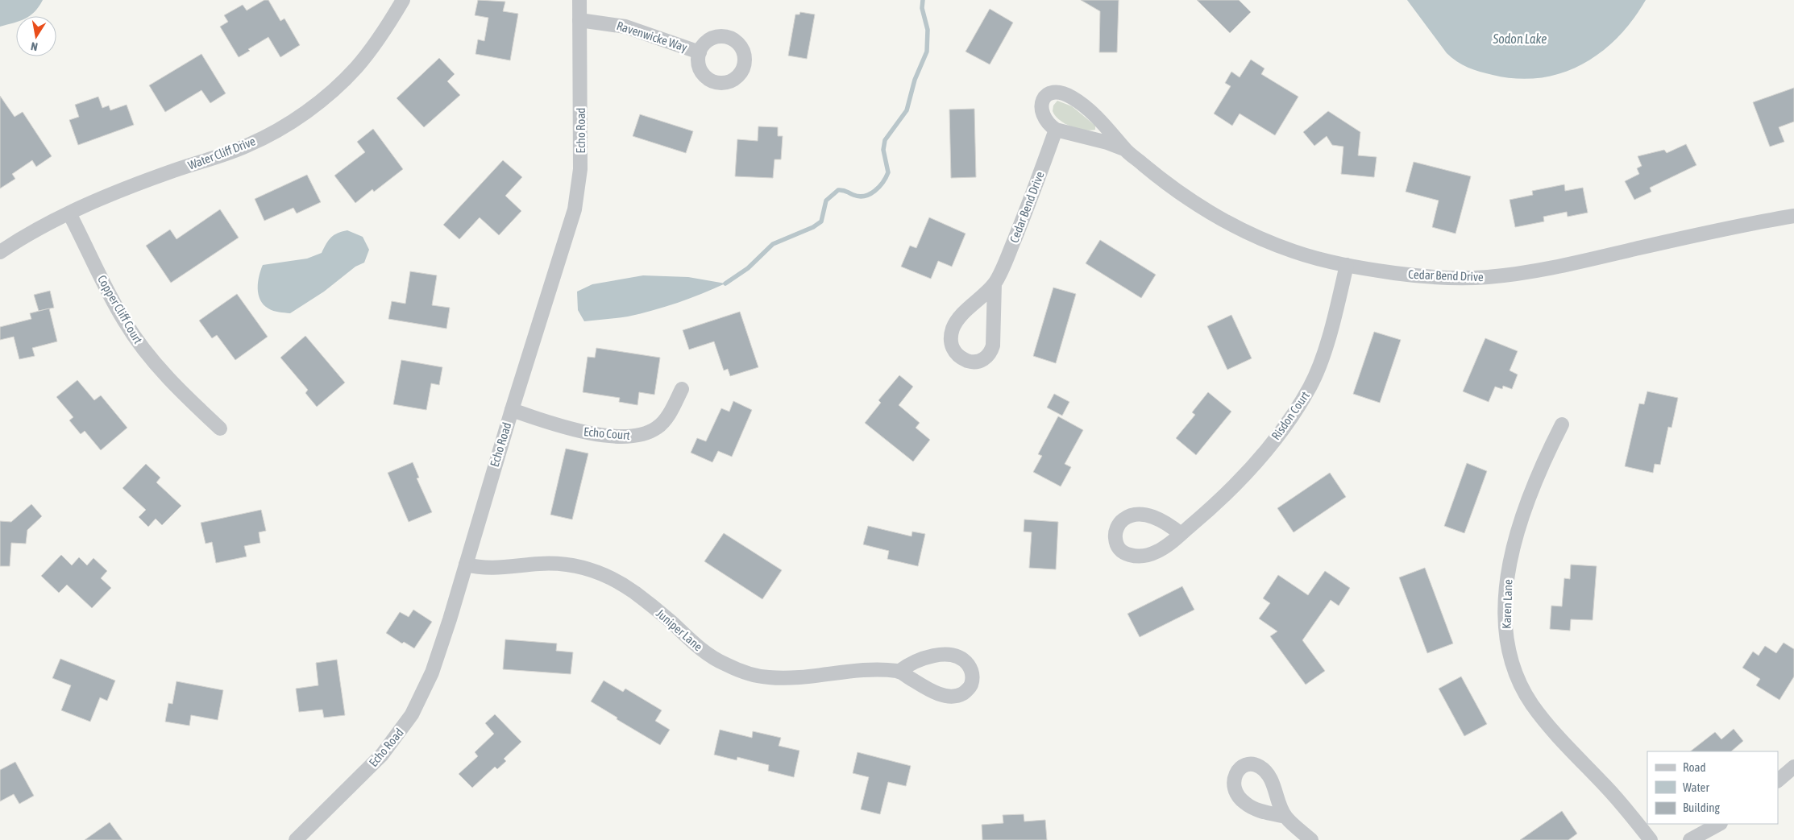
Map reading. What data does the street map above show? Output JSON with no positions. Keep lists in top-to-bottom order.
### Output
{
  "streets": {
    "street": [
      "Ravenwicke Way",
      "Echo Road",
      "Water Cliff Drive",
      "Cedar Bend Drive",
      "Copper Cliff Court",
      "Risdon Court",
      "Echo Court",
      "Karen Lane",
      "Juniper Lane"
    ]
  },
  "crossings": [
    ["Ravenwicke Way", "Echo Road"],
    ["Echo Road", "Echo Court"],
    ["Echo Road", "Juniper Lane"],
    ["Water Cliff Drive", "Copper Cliff Court"],
    ["Cedar Bend Drive", "Risdon Court"]
  ],
  "water": ["Sodon Lake"],
  "legend": ["Road", "Water", "Building"],
  "north": "bottom"
}
